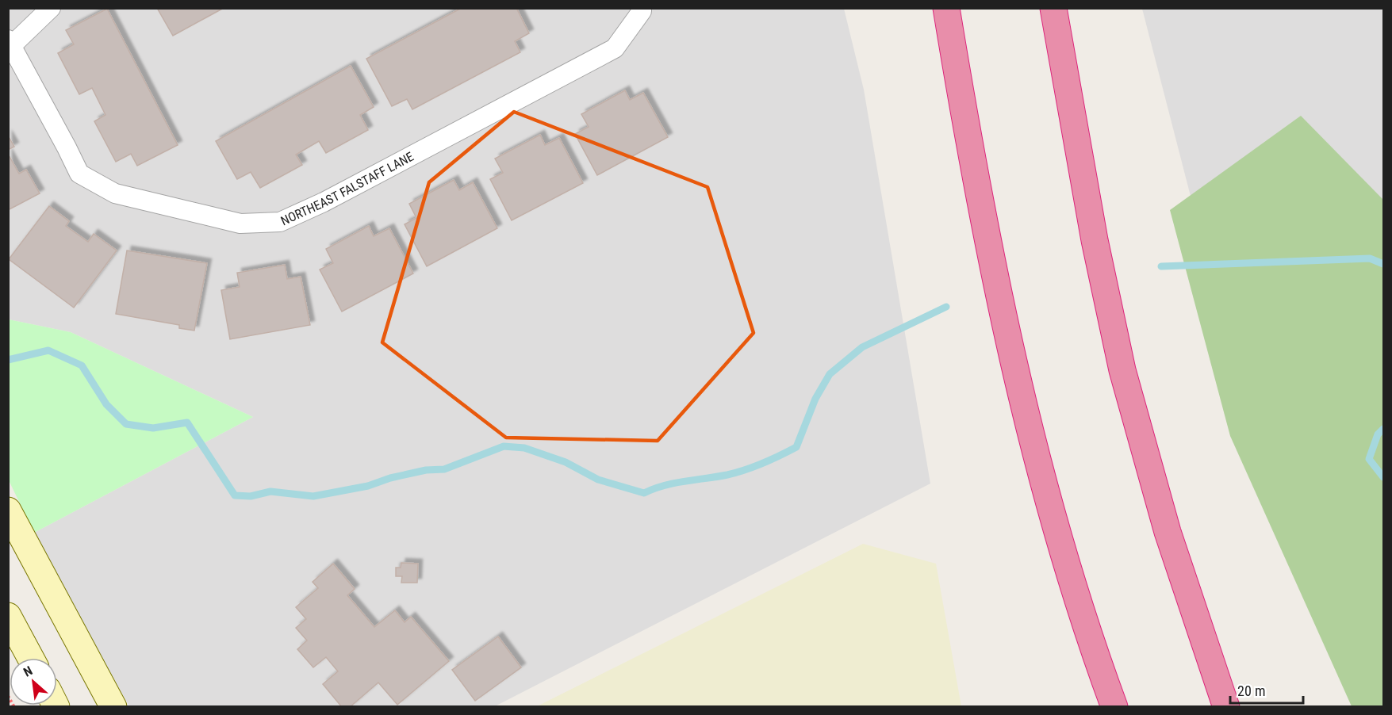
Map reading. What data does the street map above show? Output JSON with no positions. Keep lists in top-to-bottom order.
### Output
{
  "streets": {
    "street": ["NORTHEAST FALSTAFF LANE"]
  },
  "scale_bar": "20 m",
  "north": "top left"
}
